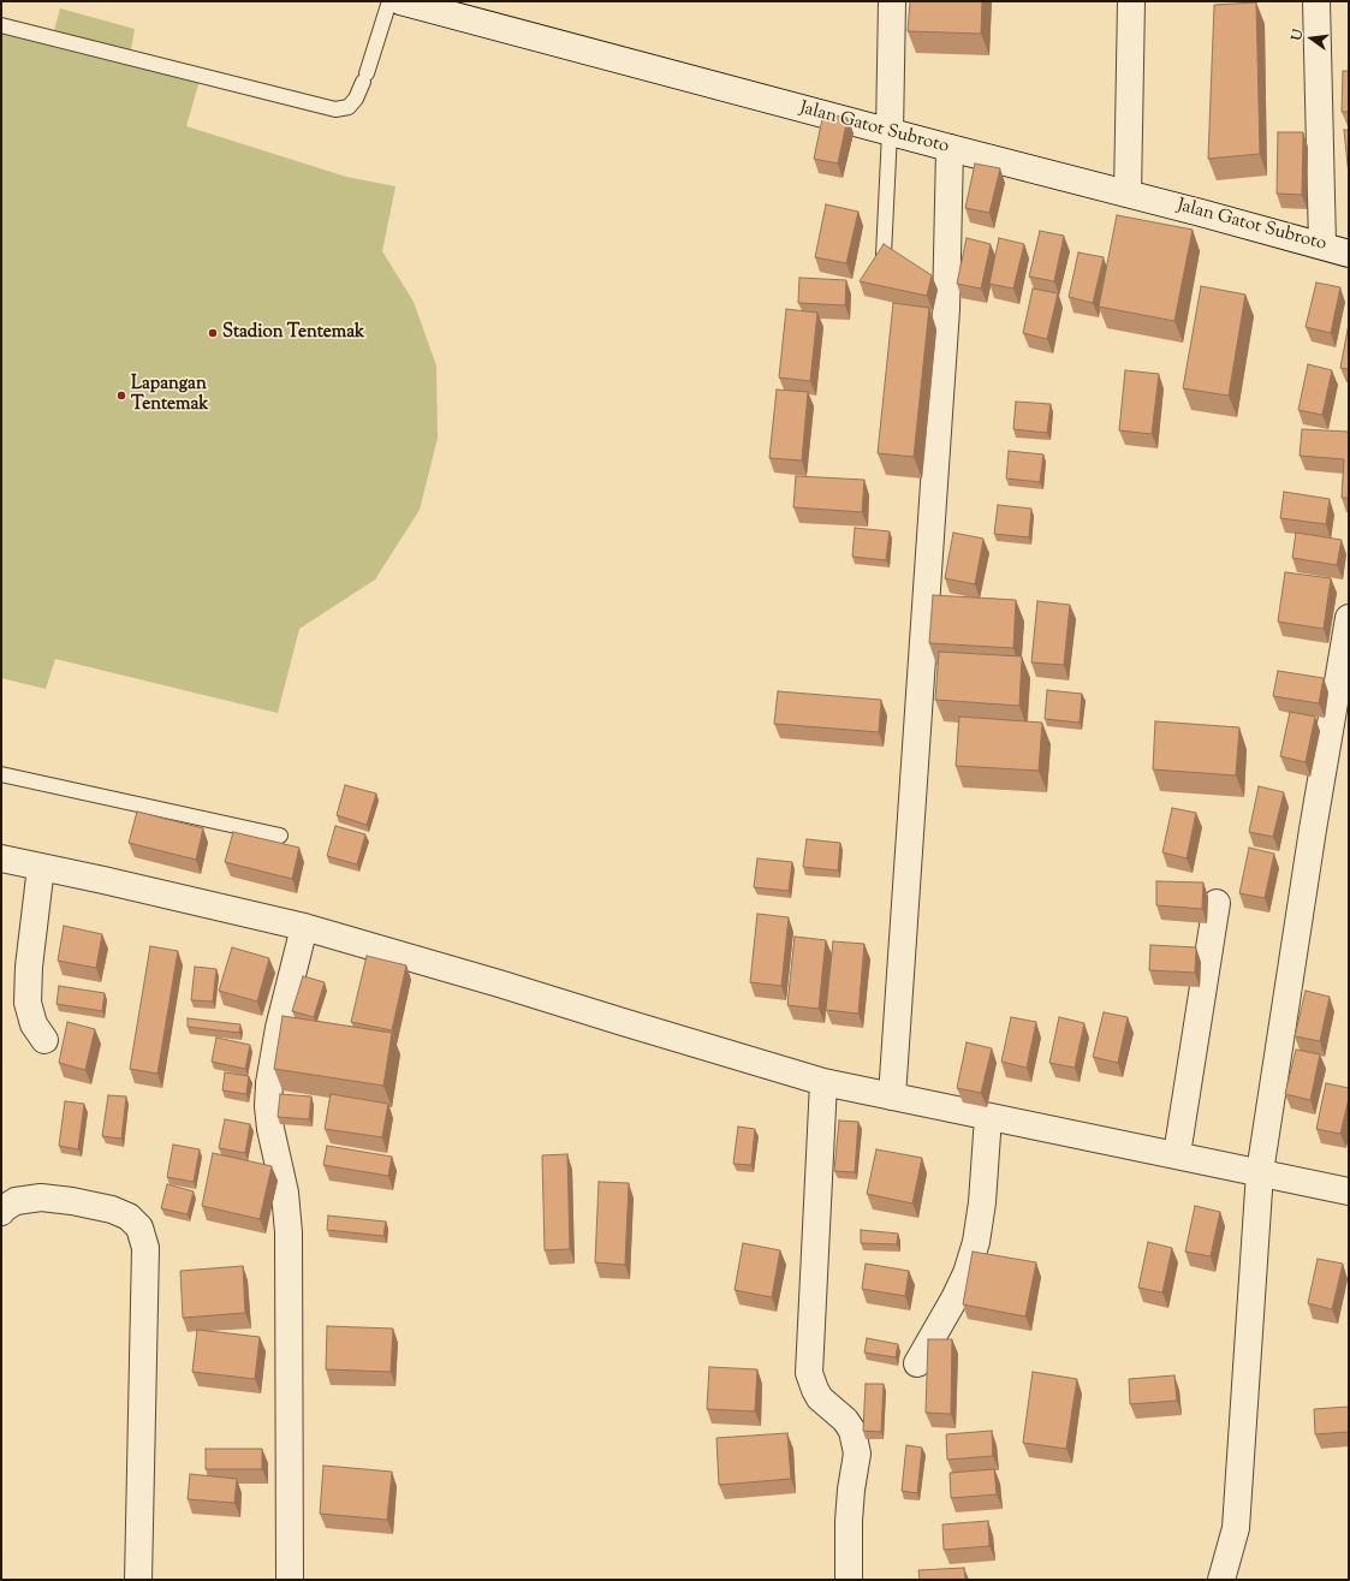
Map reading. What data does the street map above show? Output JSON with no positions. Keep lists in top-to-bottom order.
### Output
{
  "streets": {
    "street": ["Jalan Gatot Subroto"]
  },
  "places": ["Stadion Tentemak", "Lapangan Tentemak"],
  "north": "left"
}
